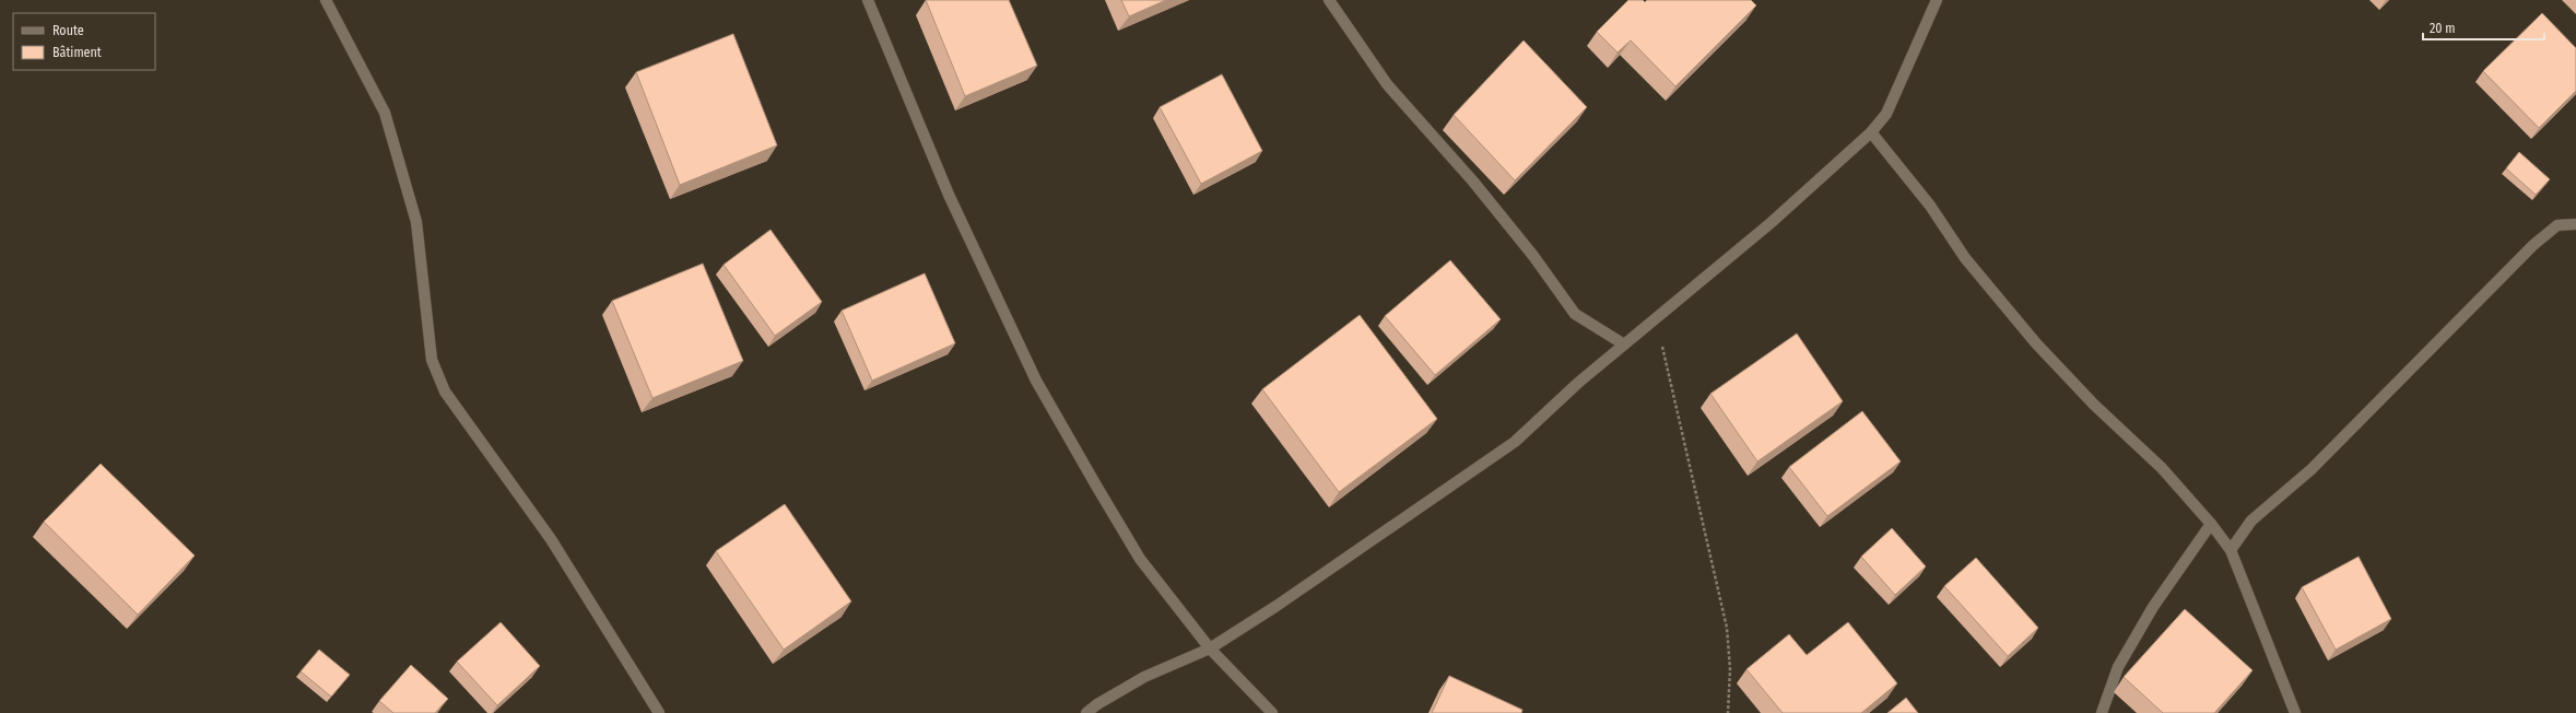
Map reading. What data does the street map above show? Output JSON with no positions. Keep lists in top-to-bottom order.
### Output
{
  "legend": ["Route", "Bâtiment"],
  "scale_bar": "20 m"
}
